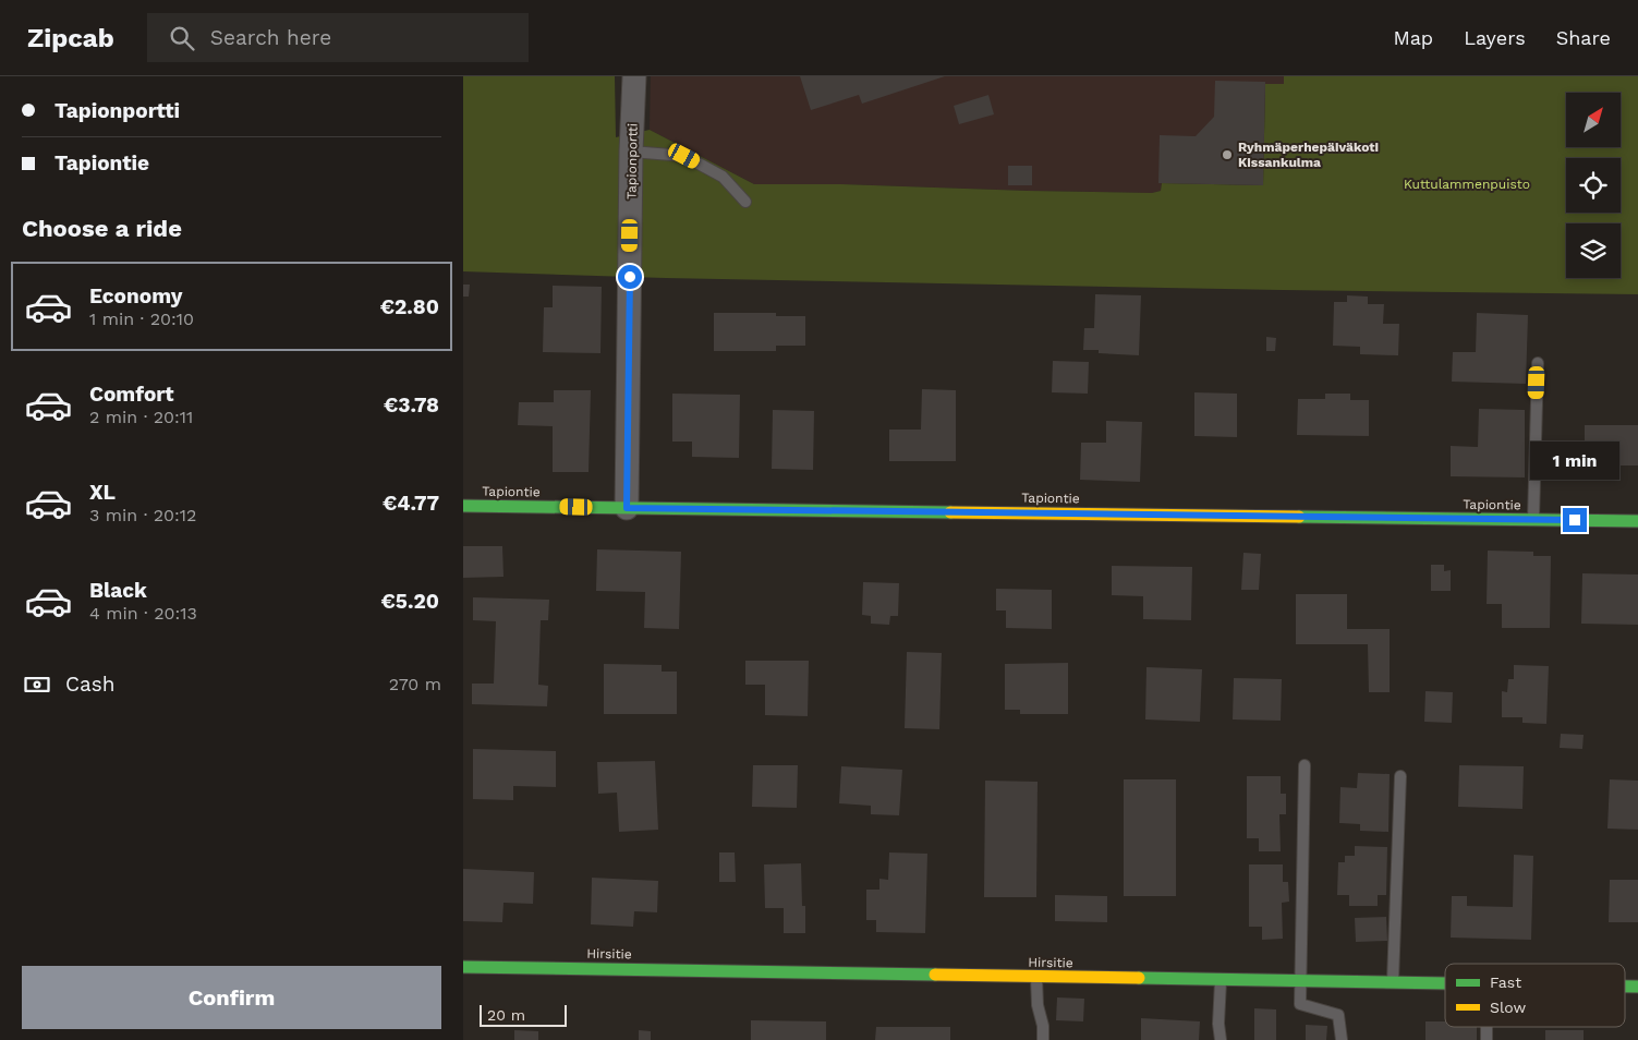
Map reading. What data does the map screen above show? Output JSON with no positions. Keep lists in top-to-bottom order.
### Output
{
  "streets": {
    "street": ["Tapionportti", "Tapiontie", "Hirsitie"]
  },
  "crossings": [
    ["Tapionportti", "Tapiontie"]
  ],
  "parks": ["Kuttulammenpuisto"],
  "places": ["Ryhmäperhepäiväkoti Kissankulma"],
  "legend": ["Fast", "Slow"],
  "scale_bar": "20 m",
  "north": "top right",
  "page": {
    "header": "Zipcab",
    "search": "Search here",
    "nav": ["Map", "Layers", "Share"],
    "banner": ["Tapionportti", "Tapiontie"],
    "heading": "Choose a ride",
    "list": [
      {
        "name": "Economy",
        "note": "1 min · 20:10",
        "value": "€2.80"
      },
      {
        "name": "Comfort",
        "note": "2 min · 20:11",
        "value": "€3.78"
      },
      {
        "name": "XL",
        "note": "3 min · 20:12",
        "value": "€4.77"
      },
      {
        "name": "Black",
        "note": "4 min · 20:13",
        "value": "€5.20"
      }
    ],
    "bubble": "1 min",
    "pay": ["Cash", "270 m"],
    "buttons": "Confirm",
    "scale": "20 m"
  }
}
